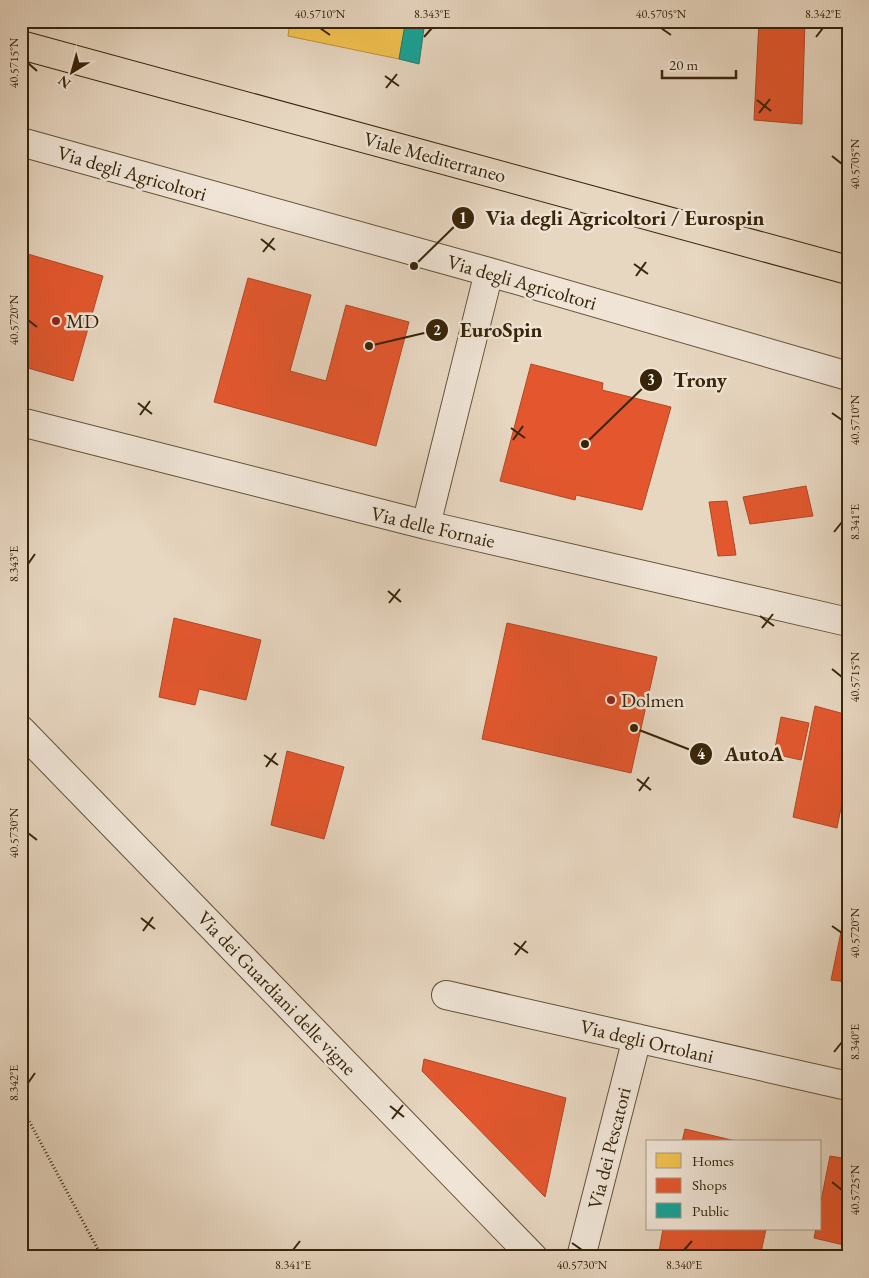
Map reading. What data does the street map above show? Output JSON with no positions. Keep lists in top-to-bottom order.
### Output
{
  "streets": {
    "main road": ["Viale Mediterraneo"],
    "street": [
      "Via degli Agricoltori",
      "Via delle Fornaie",
      "Via dei Guardiani delle vigne",
      "Via degli Ortolani",
      "Via dei Pescatori"
    ]
  },
  "crossings": [
    ["Via degli Ortolani", "Via dei Pescatori"]
  ],
  "places": [
    "Via degli Agricoltori / Eurospin",
    "MD",
    "EuroSpin",
    "Trony",
    "Dolmen",
    "AutoA"
  ],
  "legend": ["Homes", "Shops", "Public"],
  "scale_bar": "20 m",
  "north": "bottom left",
  "coordinates": [
    "40.5710°N",
    "8.343°E",
    "40.5705°N",
    "8.342°E",
    "40.5715°N",
    "40.5720°N",
    "8.341°E",
    "40.5730°N",
    "8.340°E",
    "40.5725°N"
  ]
}
